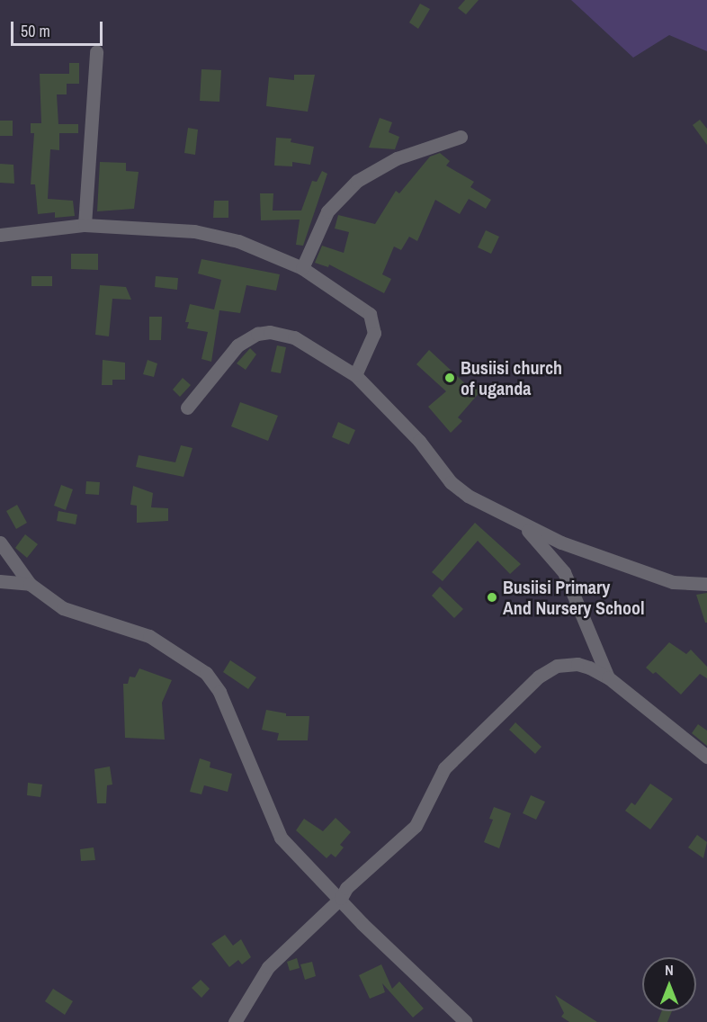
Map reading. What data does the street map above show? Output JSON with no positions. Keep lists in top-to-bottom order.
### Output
{
  "places": ["Busiisi church of uganda", "Busiisi Primary And Nursery School"],
  "scale_bar": "50 m",
  "north": "top"
}
